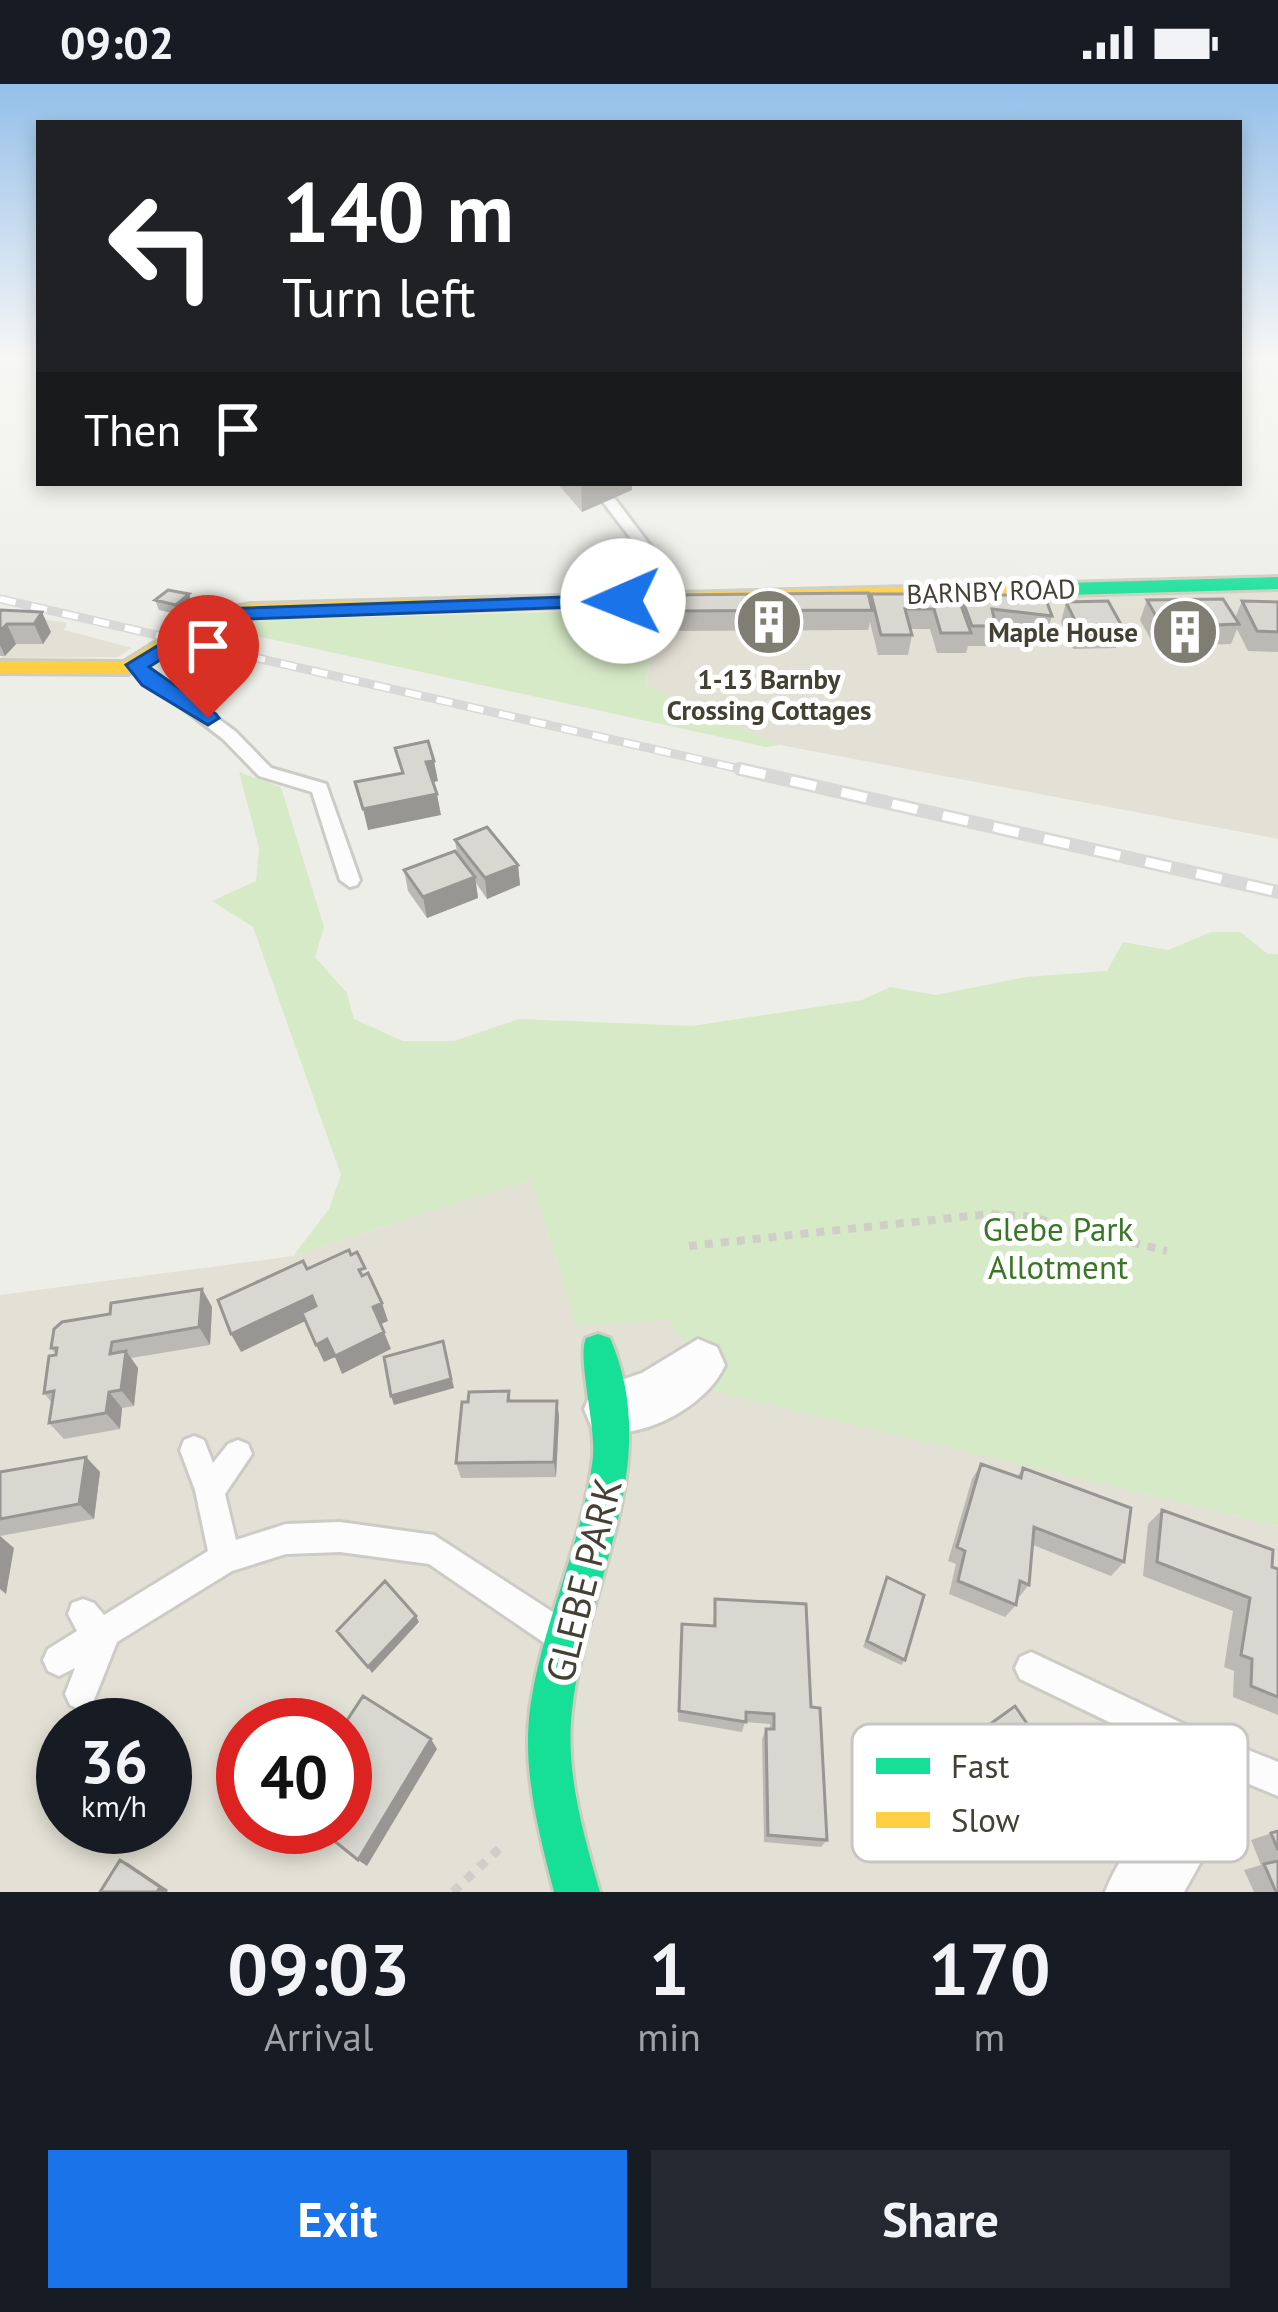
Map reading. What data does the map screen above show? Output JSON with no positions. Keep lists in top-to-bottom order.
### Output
{
  "streets": {
    "street": ["BARNBY ROAD", "GLEBE PARK"]
  },
  "parks": ["Glebe Park Allotment"],
  "places": {
    "building": ["1-13 Barnby Crossing Cottages", "Maple House"]
  },
  "legend": ["Fast", "Slow"],
  "page": {
    "status": "09:02",
    "turn": ["140 m", "Turn left"],
    "then": "Then",
    "speed": "36 km/h",
    "limit": "40",
    "eta": [
      "09:03",
      "Arrival",
      "1",
      "min",
      "170",
      "m"
    ],
    "buttons": ["Exit", "Share"]
  }
}
